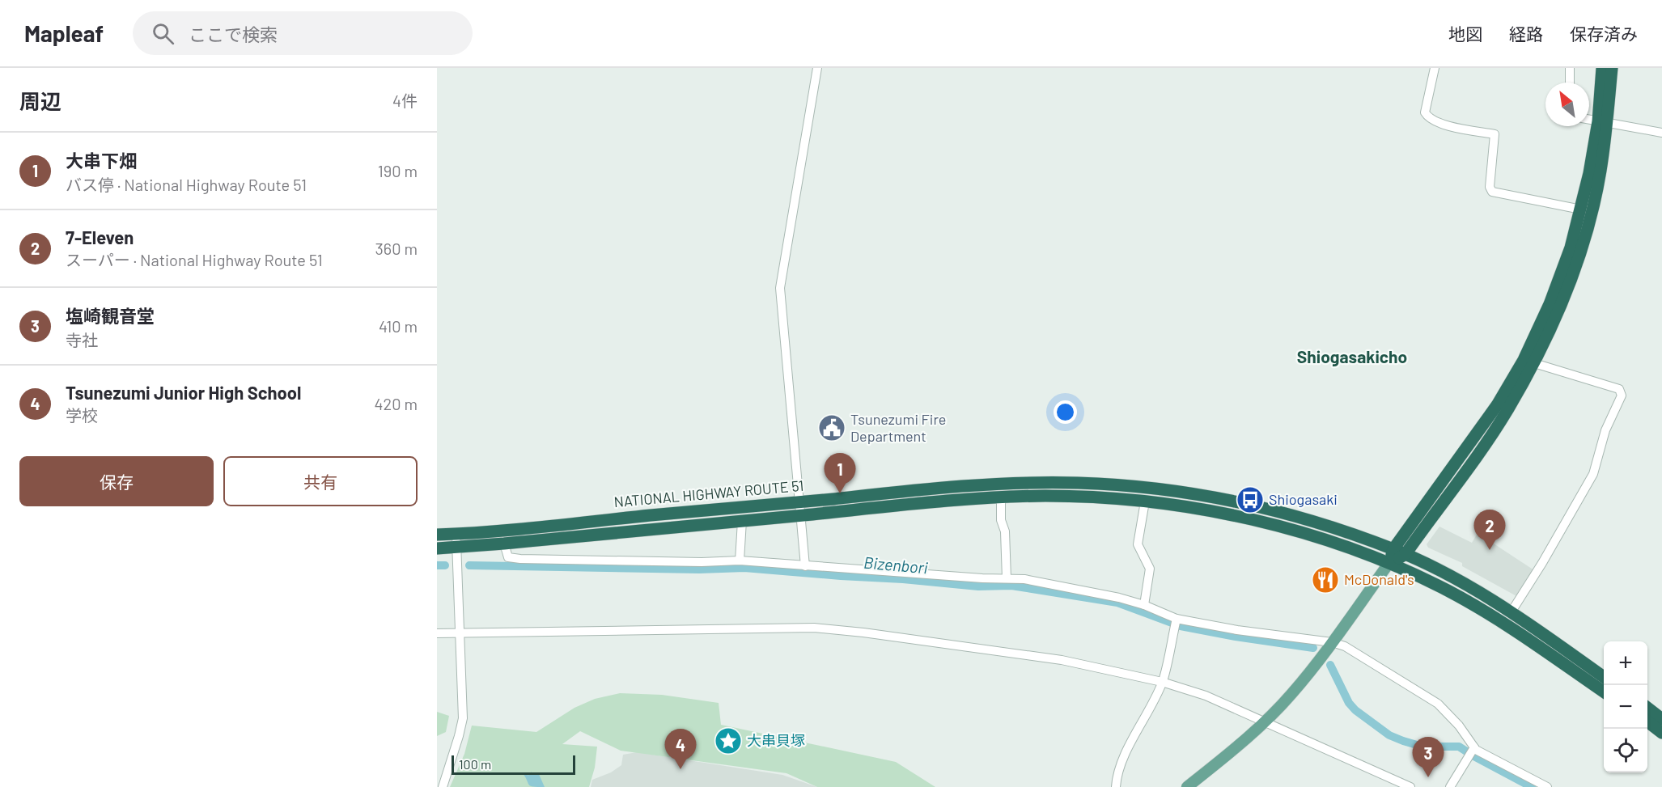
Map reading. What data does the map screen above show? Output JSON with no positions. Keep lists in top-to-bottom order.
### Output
{
  "streets": {
    "highway": ["NATIONAL HIGHWAY ROUTE 51"]
  },
  "districts": ["Shiogasakicho"],
  "water": ["Bizenbori"],
  "places": {
    "public building": ["Tsunezumi Fire Department"],
    "bus stop": ["Shiogasaki"],
    "restaurant": ["McDonald's"],
    "place": ["大串貝塚"]
  },
  "scale_bar": "100 m",
  "north": "top left",
  "page": {
    "header": "Mapleaf",
    "search": "ここで検索",
    "nav": ["地図", "経路", "保存済み"],
    "heading": ["周辺", "4件"],
    "list": [
      {
        "mark": "1",
        "name": "大串下畑",
        "note": "バス停 · National Highway Route 51",
        "value": "190 m"
      },
      {
        "mark": "2",
        "name": "7-Eleven",
        "note": "スーパー · National Highway Route 51",
        "value": "360 m"
      },
      {
        "mark": "3",
        "name": "塩崎観音堂",
        "note": "寺社",
        "value": "410 m"
      },
      {
        "mark": "4",
        "name": "Tsunezumi Junior High School",
        "note": "学校",
        "value": "420 m"
      }
    ],
    "buttons": ["保存", "共有"],
    "pins": [
      "1",
      "2",
      "4",
      "3"
    ],
    "map_buttons": ["+", "−"],
    "scale": "100 m"
  }
}
